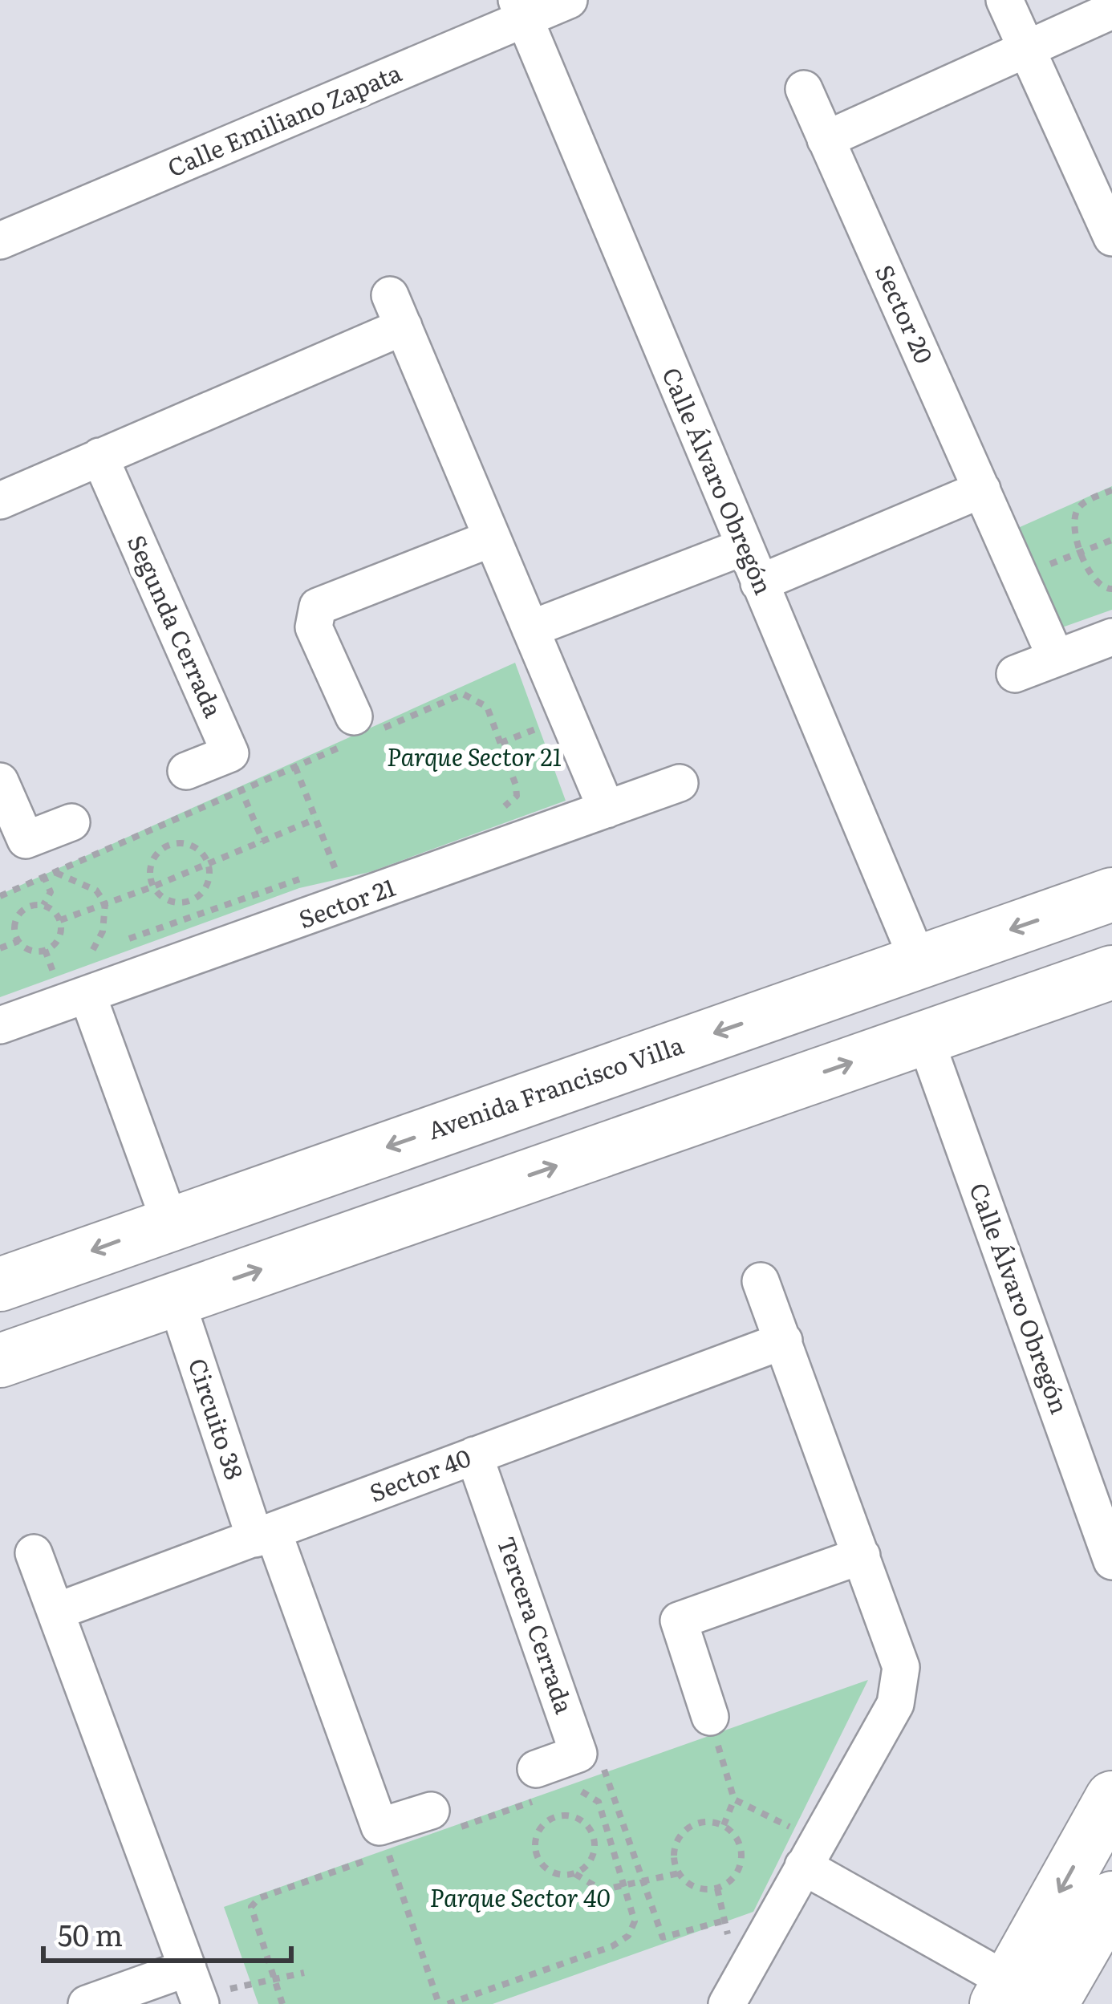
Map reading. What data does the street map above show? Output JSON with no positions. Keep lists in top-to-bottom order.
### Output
{
  "streets": {
    "street": [
      "Calle Emiliano Zapata",
      "Sector 20",
      "Calle Álvaro Obregón",
      "Segunda Cerrada",
      "Sector 21",
      "Avenida Francisco Villa",
      "Circuito 38",
      "Sector 40",
      "Tercera Cerrada"
    ]
  },
  "crossings": [
    ["Calle Emiliano Zapata", "Calle Álvaro Obregón"],
    ["Calle Álvaro Obregón", "Avenida Francisco Villa"],
    ["Circuito 38", "Sector 40"],
    ["Sector 40", "Tercera Cerrada"]
  ],
  "parks": ["Parque Sector 21", "Parque Sector 40"],
  "scale_bar": "50 m"
}
